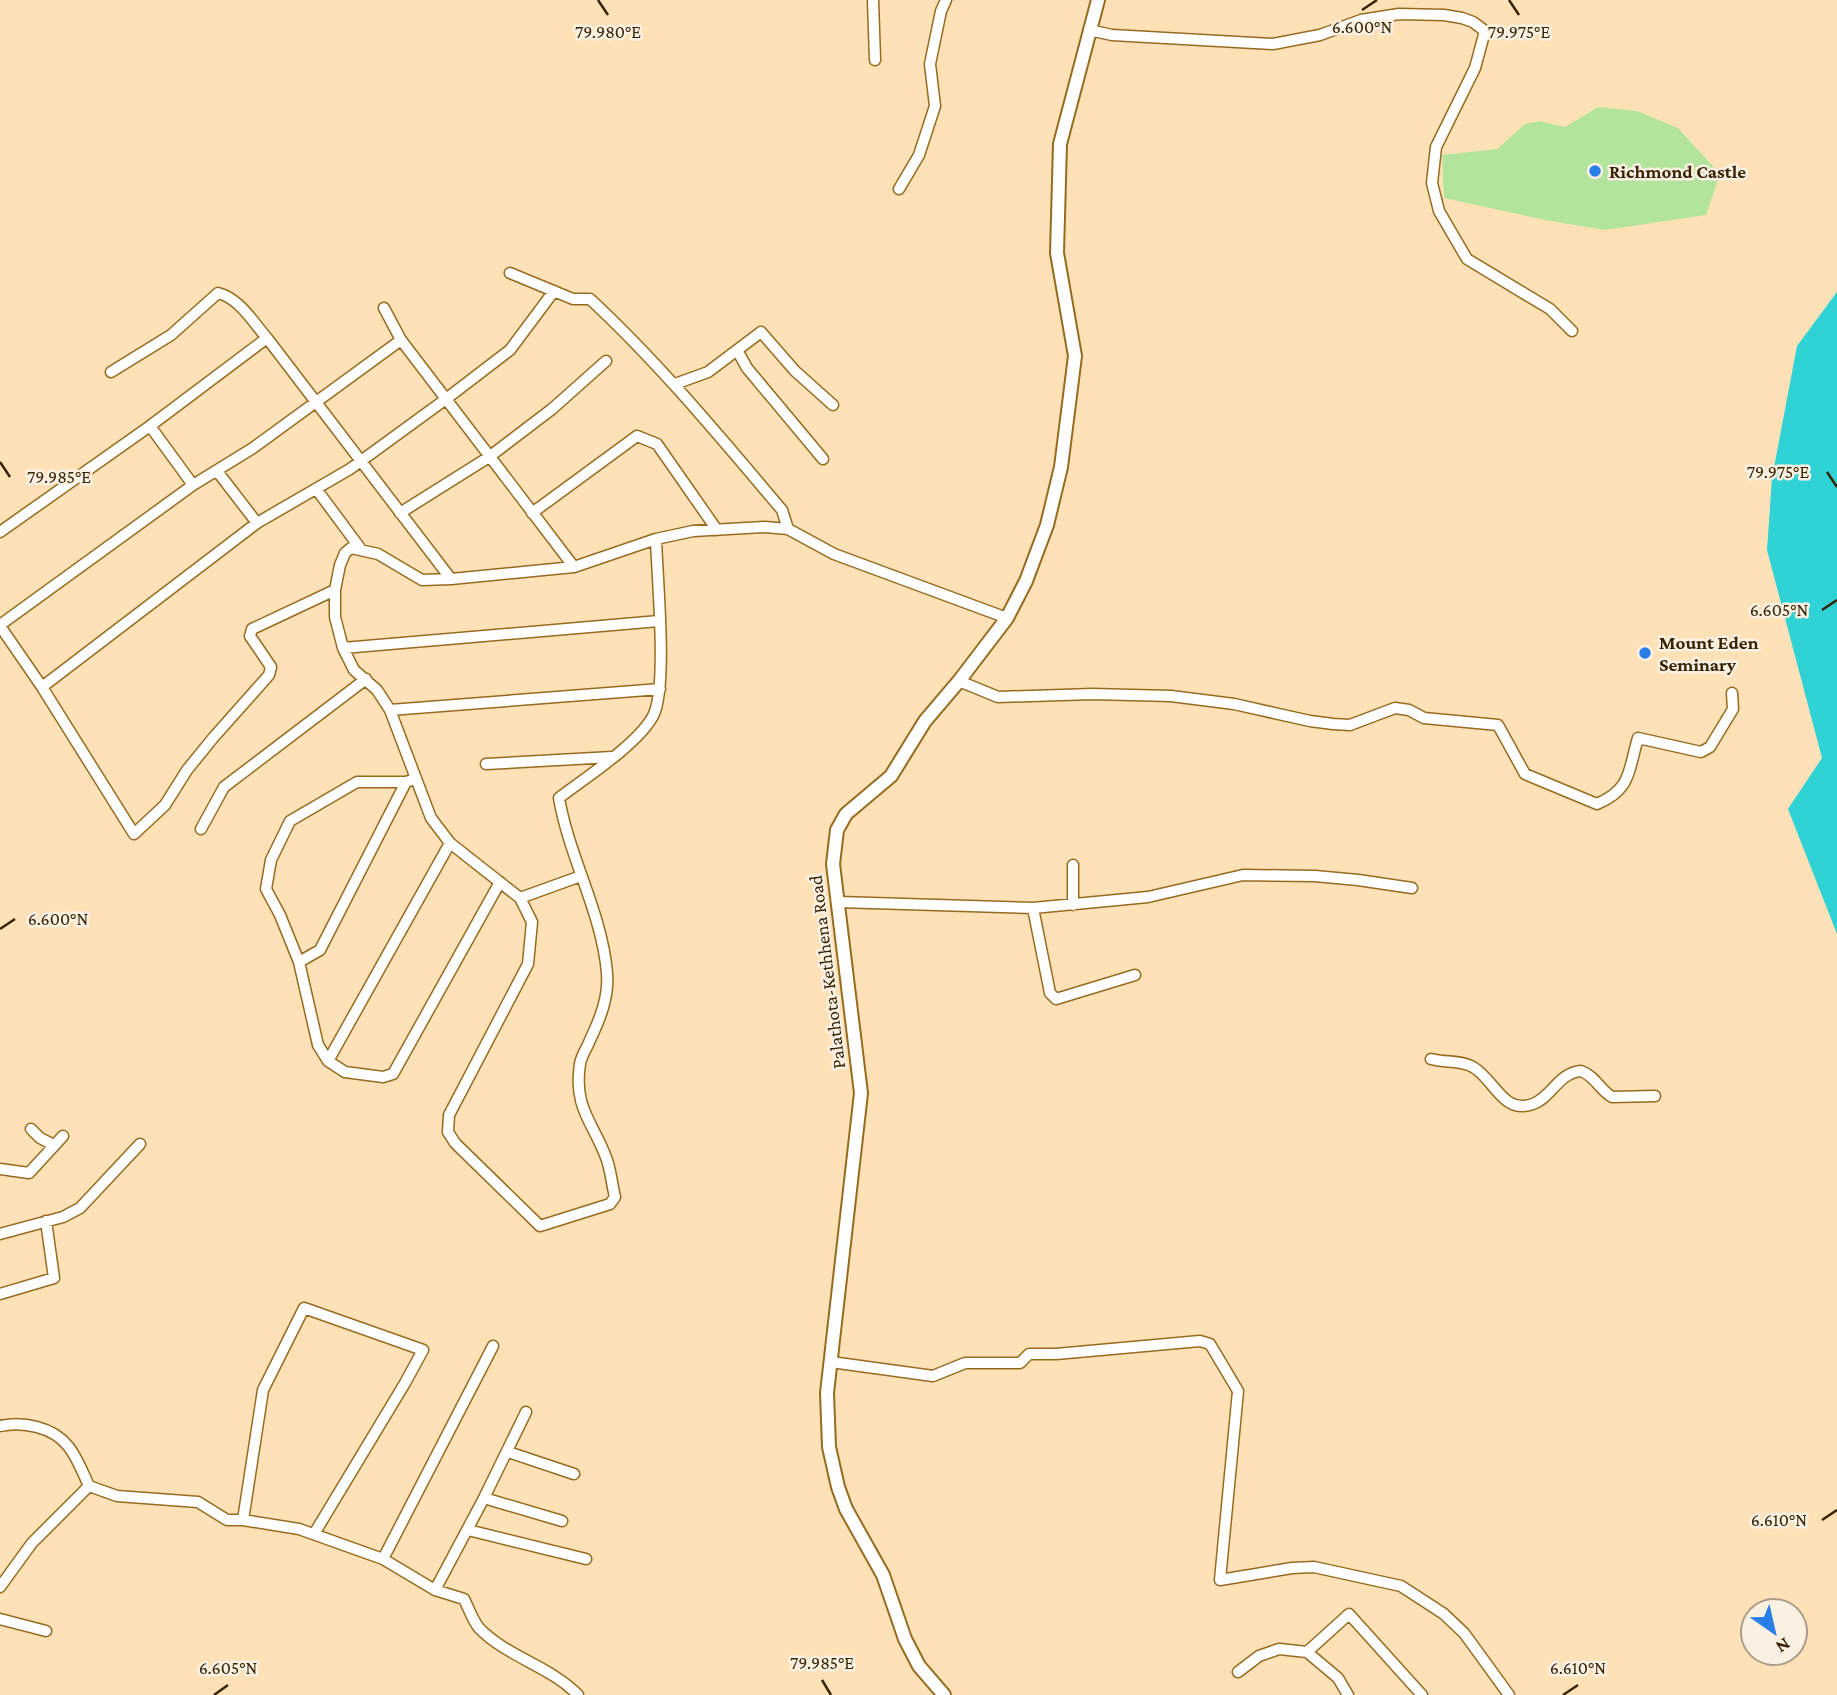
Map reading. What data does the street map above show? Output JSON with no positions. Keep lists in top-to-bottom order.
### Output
{
  "streets": {
    "street": ["Palathota-Kethhena Road"]
  },
  "places": ["Richmond Castle", "Mount Eden Seminary"],
  "north": "bottom right",
  "coordinates": [
    "6.600°N",
    "79.980°E",
    "79.975°E",
    "79.985°E",
    "6.605°N",
    "6.610°N"
  ]
}
